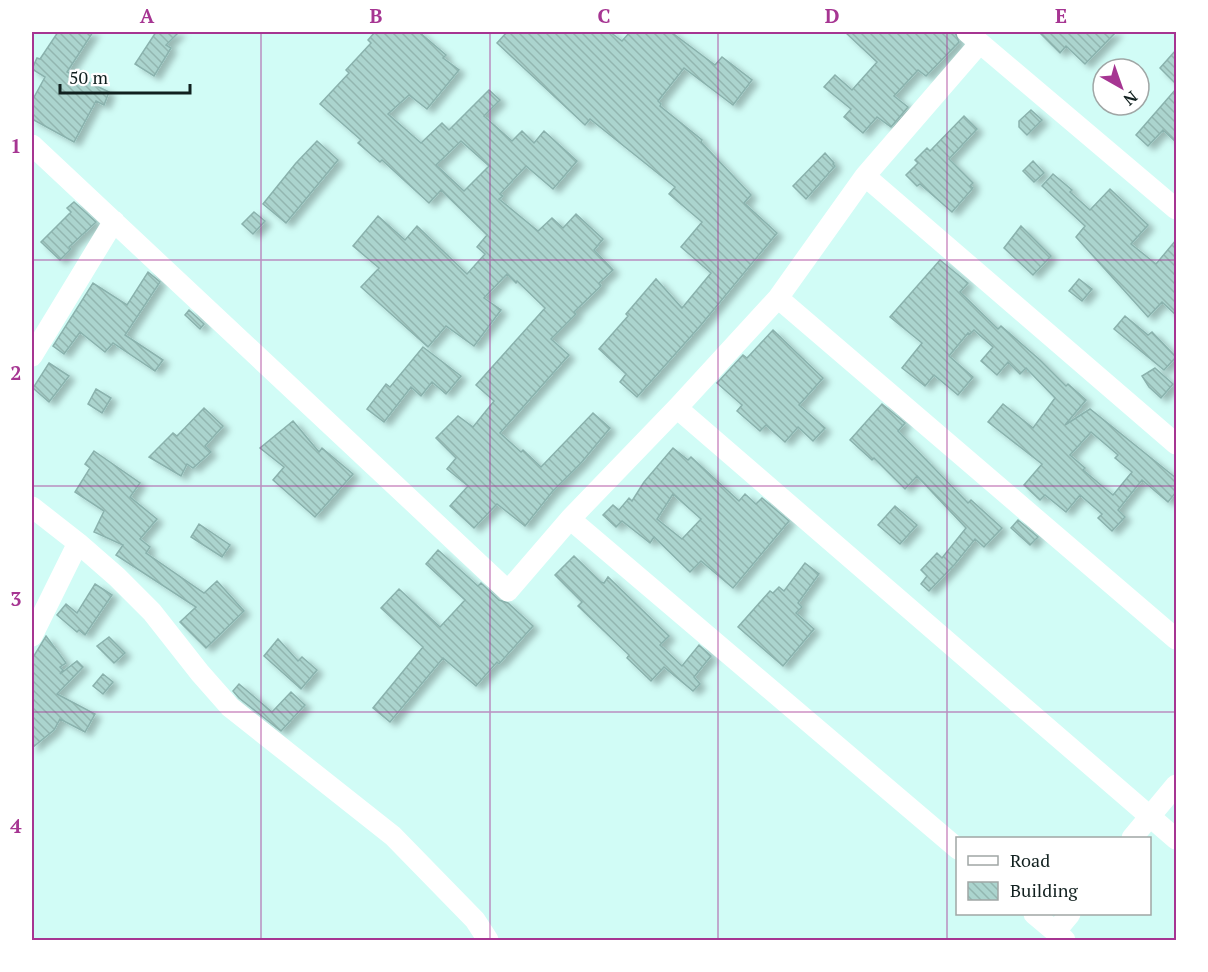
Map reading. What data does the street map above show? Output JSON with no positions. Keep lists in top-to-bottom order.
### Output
{
  "legend": ["Road", "Building"],
  "scale_bar": "50 m",
  "north": "bottom right",
  "grid": {
    "columns": [
      "A",
      "B",
      "C",
      "D",
      "E"
    ],
    "rows": [
      "1",
      "2",
      "3",
      "4"
    ]
  }
}
